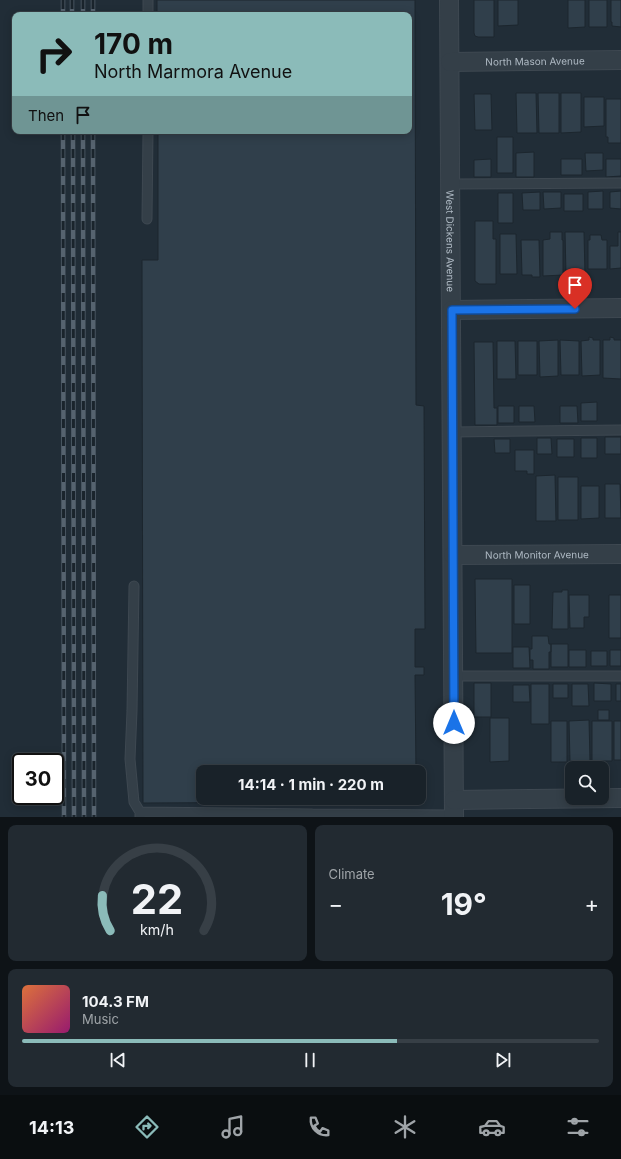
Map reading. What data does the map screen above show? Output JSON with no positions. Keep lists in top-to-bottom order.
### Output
{
  "streets": {
    "street": ["North Mason Avenue", "West Dickens Avenue", "North Monitor Avenue"]
  },
  "crossings": [
    ["North Mason Avenue", "West Dickens Avenue"],
    ["West Dickens Avenue", "North Monitor Avenue"]
  ],
  "page": {
    "turn": ["170 m", "North Marmora Avenue"],
    "then": "Then",
    "limit": "30",
    "trip": "14:14 · 1 min · 220 m",
    "tile": "Climate",
    "heat": ["−", "19°", "+"],
    "song": ["104.3 FM", "Music"],
    "tabs": "14:13",
    "gauge": ["22", "km/h"]
  }
}
